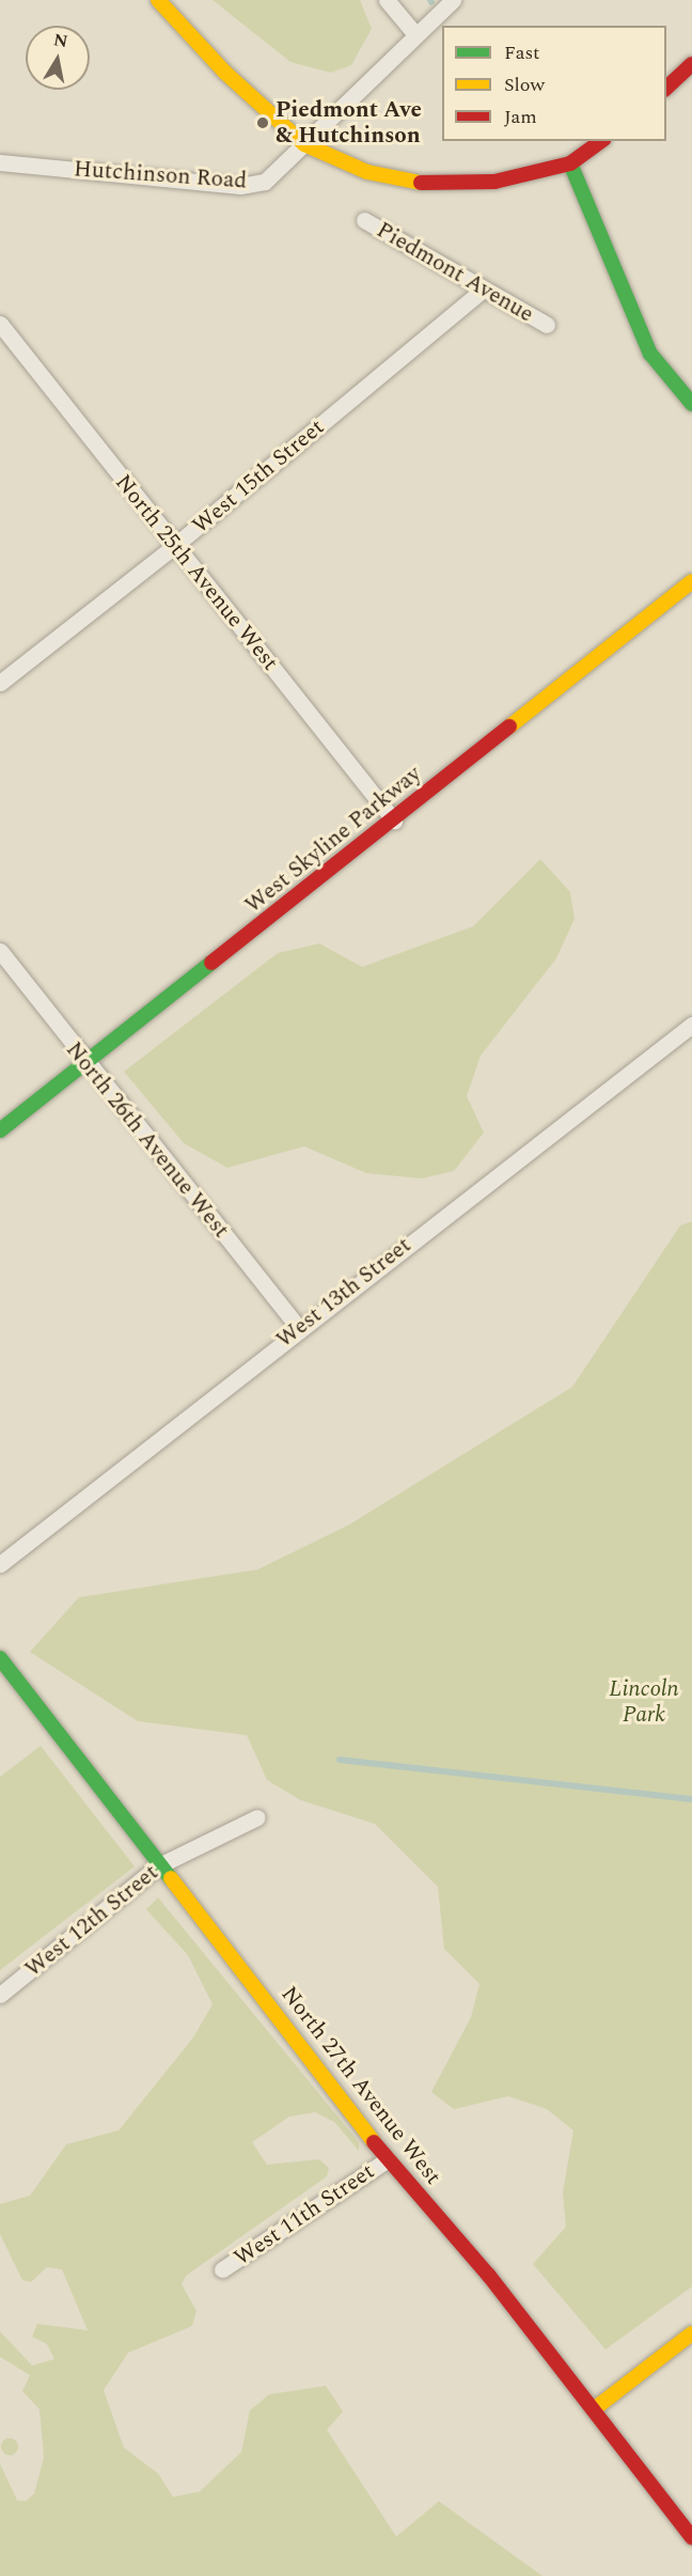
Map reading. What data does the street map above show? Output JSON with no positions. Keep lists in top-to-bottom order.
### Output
{
  "streets": {
    "street": [
      "Hutchinson Road",
      "Piedmont Avenue",
      "West 15th Street",
      "North 25th Avenue West",
      "West Skyline Parkway",
      "North 26th Avenue West",
      "West 13th Street",
      "West 12th Street",
      "North 27th Avenue West",
      "West 11th Street"
    ]
  },
  "crossings": [
    ["Piedmont Avenue", "West 15th Street"],
    ["West 15th Street", "North 25th Avenue West"],
    ["North 25th Avenue West", "West Skyline Parkway"],
    ["West Skyline Parkway", "North 26th Avenue West"],
    ["North 26th Avenue West", "West 13th Street"],
    ["West 12th Street", "North 27th Avenue West"],
    ["North 27th Avenue West", "West 11th Street"]
  ],
  "parks": ["Lincoln Park"],
  "places": ["Piedmont Ave & Hutchinson"],
  "legend": ["Fast", "Slow", "Jam"],
  "north": "top"
}
